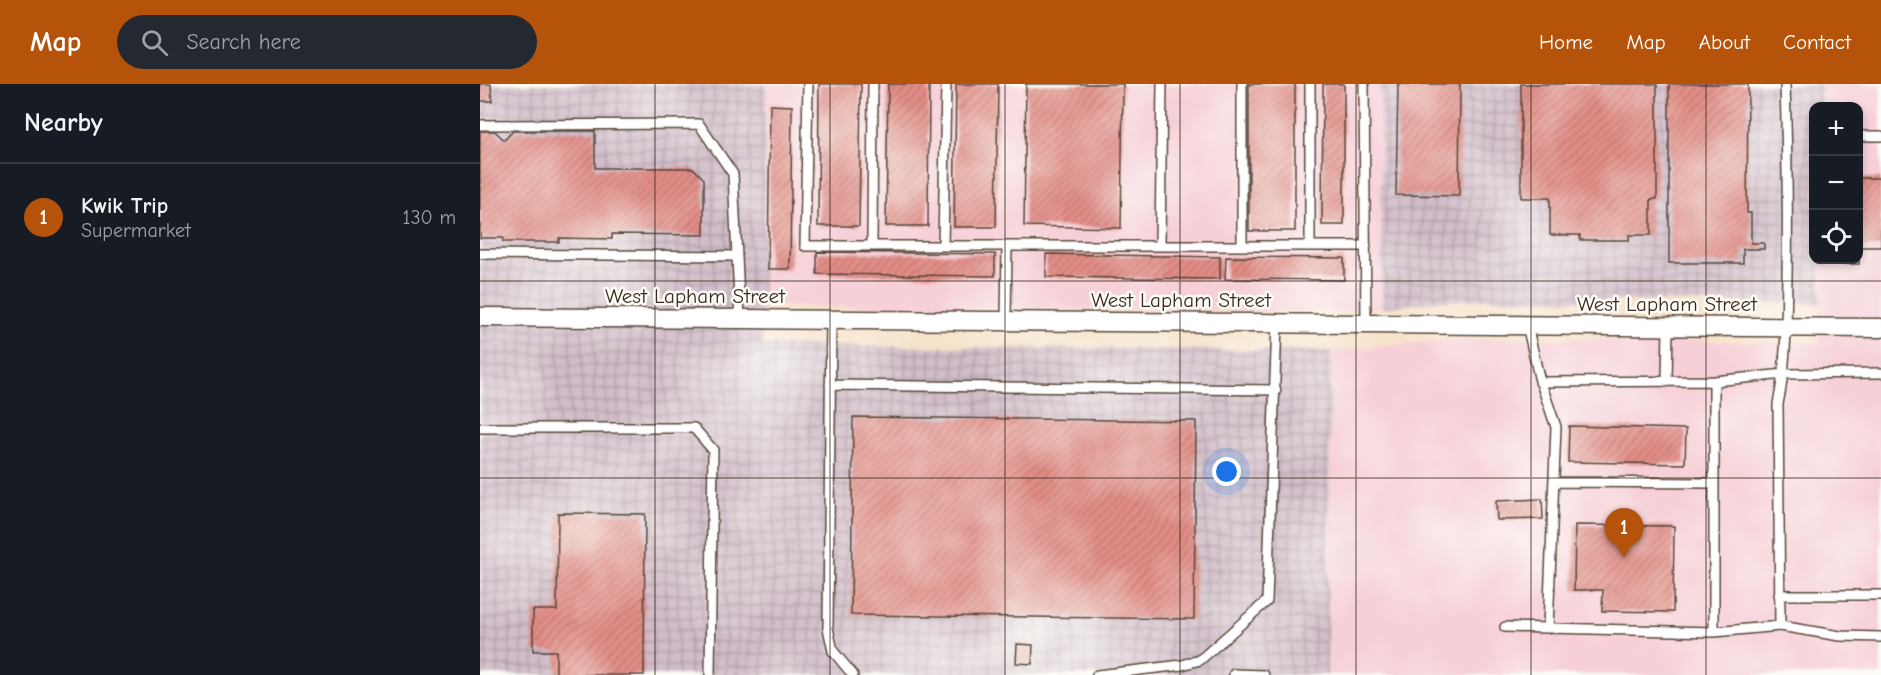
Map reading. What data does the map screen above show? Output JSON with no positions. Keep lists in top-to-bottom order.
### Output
{
  "streets": {
    "street": ["West Lapham Street"]
  },
  "page": {
    "header": "Map",
    "search": "Search here",
    "nav": [
      "Home",
      "Map",
      "About",
      "Contact"
    ],
    "heading": "Nearby",
    "map_buttons": ["+", "−"],
    "list": [
      {
        "mark": "1",
        "name": "Kwik Trip",
        "note": "Supermarket",
        "value": "130 m"
      }
    ],
    "pins": "1"
  }
}
